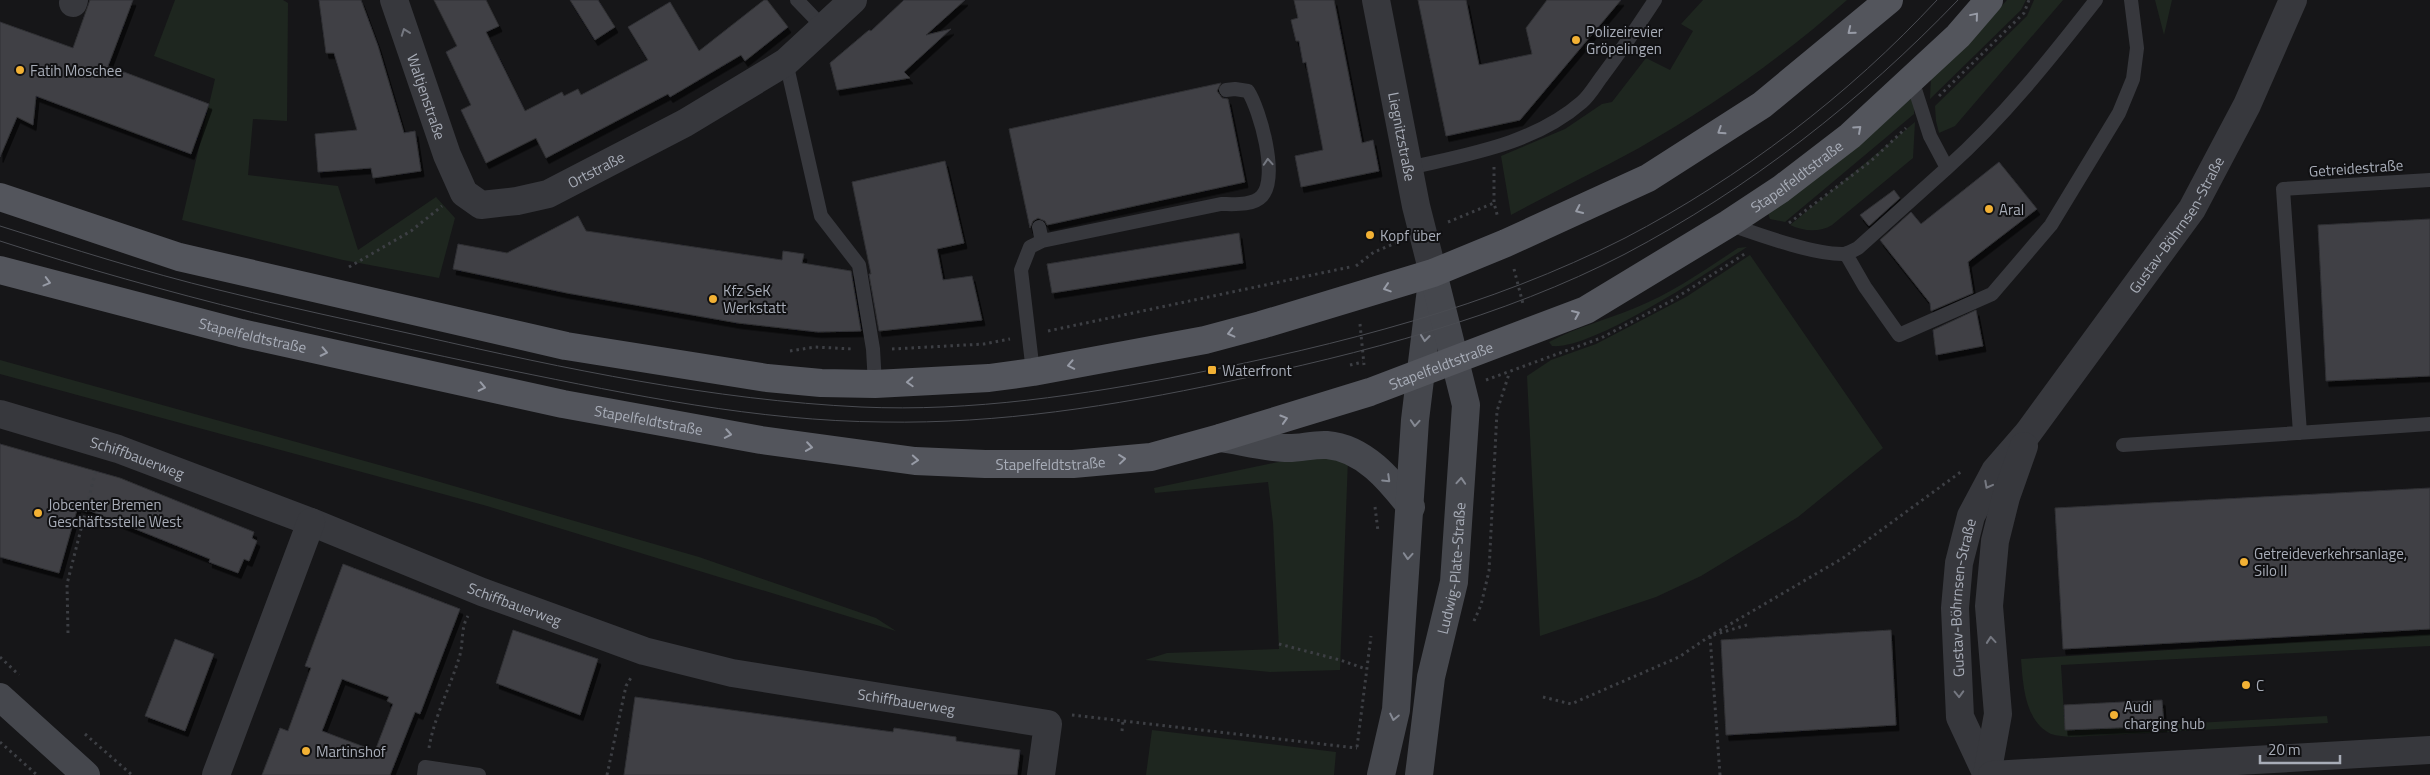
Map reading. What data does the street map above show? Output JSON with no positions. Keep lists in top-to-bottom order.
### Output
{
  "streets": {
    "main road": ["Stapelfeldtstraße"],
    "street": [
      "Waltjenstraße",
      "Liegnitzstraße",
      "Ortstraße",
      "Gustav-Böhrnsen-Straße",
      "Schiffbauerweg",
      "Ludwig-Plate-Straße"
    ],
    "lane": ["Getreidestraße"]
  },
  "crossings": [
    ["Waltjenstraße", "Ortstraße"],
    ["Liegnitzstraße", "Ludwig-Plate-Straße"],
    ["Stapelfeldtstraße", "Ludwig-Plate-Straße"]
  ],
  "one_way": ["Waltjenstraße"],
  "places": {
    "other": [
      "Polizeirevier Gröpelingen",
      "Fatih Moschee",
      "Aral",
      "Kopf über",
      "Kfz SeK Werkstatt",
      "Jobcenter Bremen Geschäftsstelle West",
      "Getreideverkehrsanlage, Silo II",
      "C",
      "Audi charging hub",
      "Martinshof"
    ],
    "transit": ["Waterfront"]
  },
  "scale_bar": "20 m"
}
